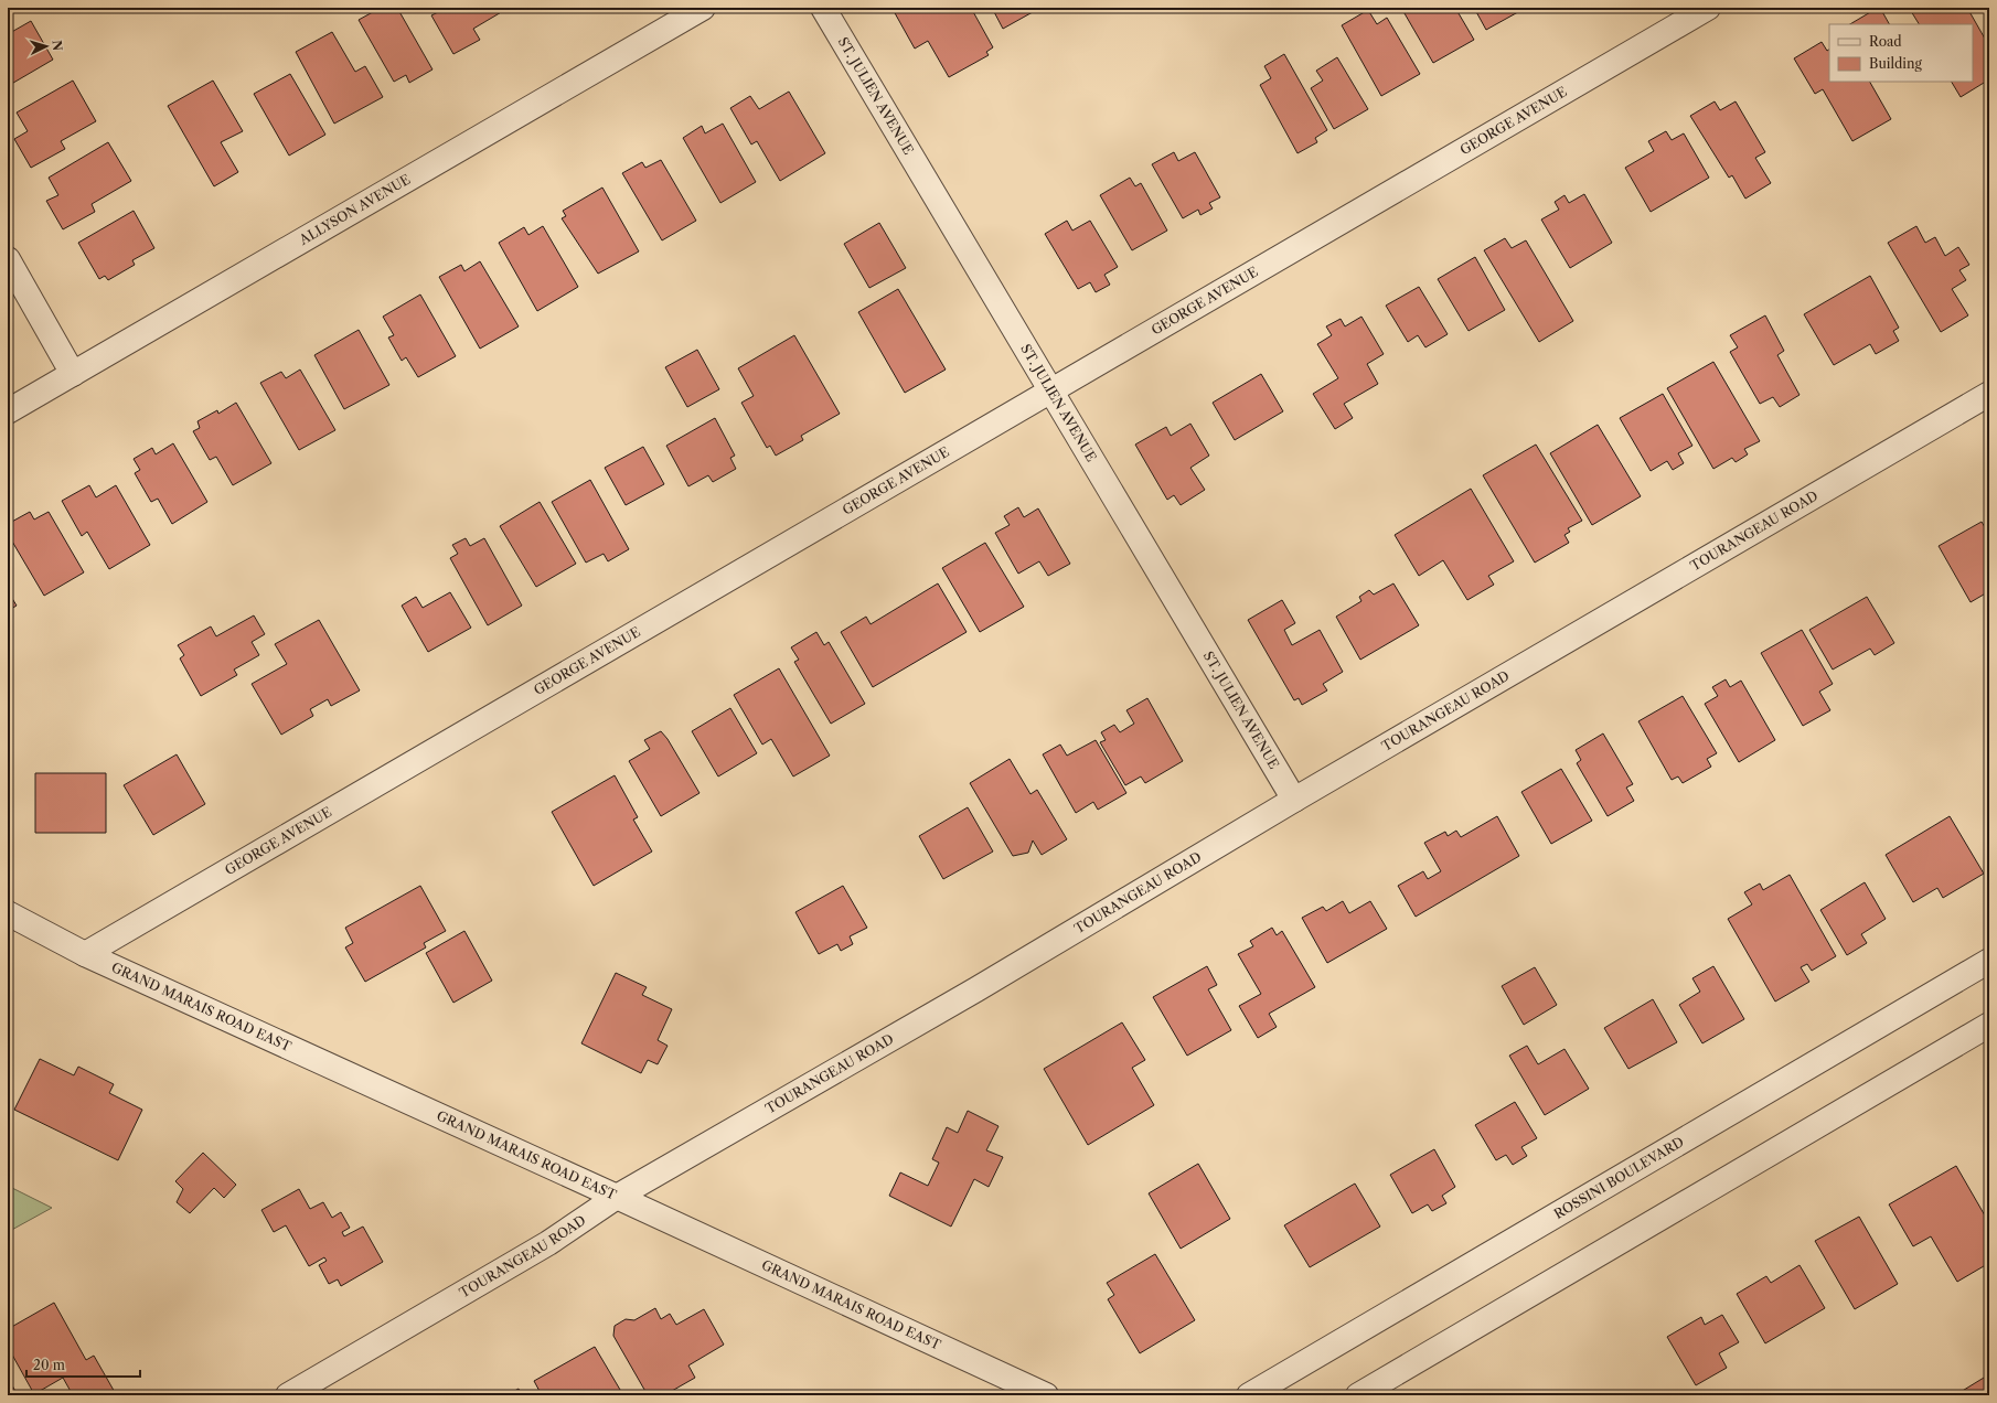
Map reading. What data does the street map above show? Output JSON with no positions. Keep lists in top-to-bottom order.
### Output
{
  "streets": {
    "street": [
      "ST. JULIEN AVENUE",
      "GEORGE AVENUE",
      "ALLYSON AVENUE",
      "TOURANGEAU ROAD",
      "GRAND MARAIS ROAD EAST",
      "ROSSINI BOULEVARD"
    ]
  },
  "crossings": [
    ["ST. JULIEN AVENUE", "GEORGE AVENUE"],
    ["ST. JULIEN AVENUE", "TOURANGEAU ROAD"],
    ["GEORGE AVENUE", "GRAND MARAIS ROAD EAST"],
    ["TOURANGEAU ROAD", "GRAND MARAIS ROAD EAST"]
  ],
  "legend": ["Road", "Building"],
  "scale_bar": "20 m",
  "north": "right"
}
